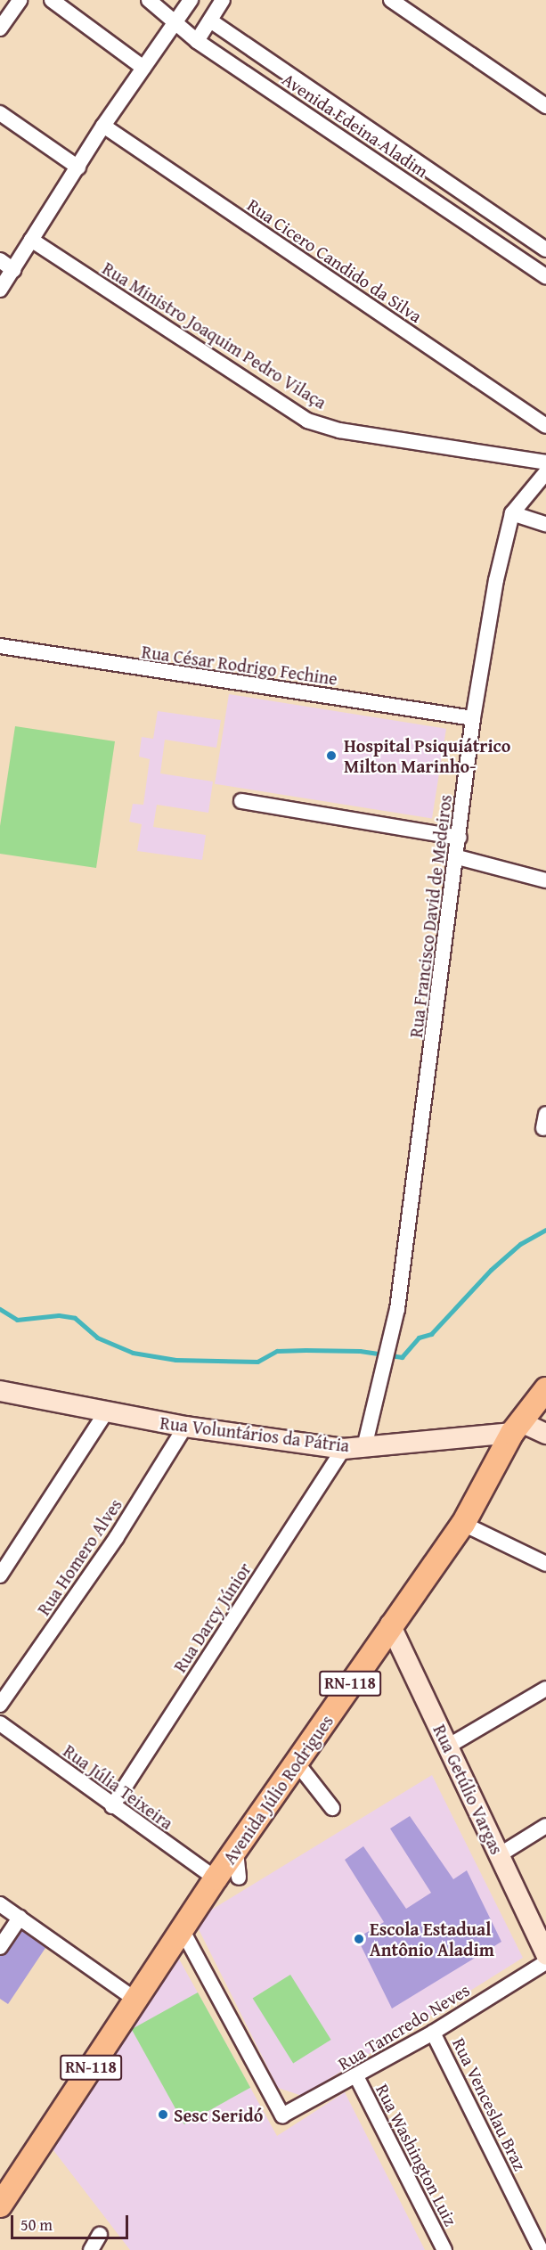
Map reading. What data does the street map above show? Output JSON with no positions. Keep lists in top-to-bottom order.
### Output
{
  "streets": {
    "main road": ["RN-118", "Avenida Júlio Rodrigues"],
    "street": [
      "Avenida Edeina Aladim",
      "Rua Cicero Candido da Silva",
      "Rua Ministro Joaquim Pedro Vilaça",
      "Rua César Rodrigo Fechine",
      "Rua Francisco David de Medeiros",
      "Rua Voluntários da Pátria",
      "Rua Homero Alves",
      "Rua Darcy Júnior",
      "Rua Júlia Teixeira",
      "Rua Getúlio Vargas",
      "Rua Tancredo Neves",
      "Rua Venceslau Braz",
      "Rua Washington Luiz"
    ]
  },
  "crossings": [
    ["Rua César Rodrigo Fechine", "Rua Francisco David de Medeiros"],
    ["Rua Francisco David de Medeiros", "Rua Voluntários da Pátria"],
    ["Rua Voluntários da Pátria", "Rua Homero Alves"],
    ["Rua Voluntários da Pátria", "Rua Darcy Júnior"],
    ["Rua Voluntários da Pátria", "RN-118"],
    ["Rua Voluntários da Pátria", "Avenida Júlio Rodrigues"],
    ["Rua Darcy Júnior", "Rua Júlia Teixeira"],
    ["RN-118", "Avenida Júlio Rodrigues"],
    ["RN-118", "Rua Tancredo Neves"],
    ["Rua Júlia Teixeira", "Avenida Júlio Rodrigues"],
    ["Avenida Júlio Rodrigues", "Rua Getúlio Vargas"],
    ["Avenida Júlio Rodrigues", "Rua Tancredo Neves"],
    ["Rua Tancredo Neves", "Rua Venceslau Braz"],
    ["Rua Tancredo Neves", "Rua Washington Luiz"]
  ],
  "places": ["Hospital Psiquiátrico Milton Marinho-", "Escola Estadual Antônio Aladim", "Sesc Seridó"],
  "scale_bar": "50 m"
}
